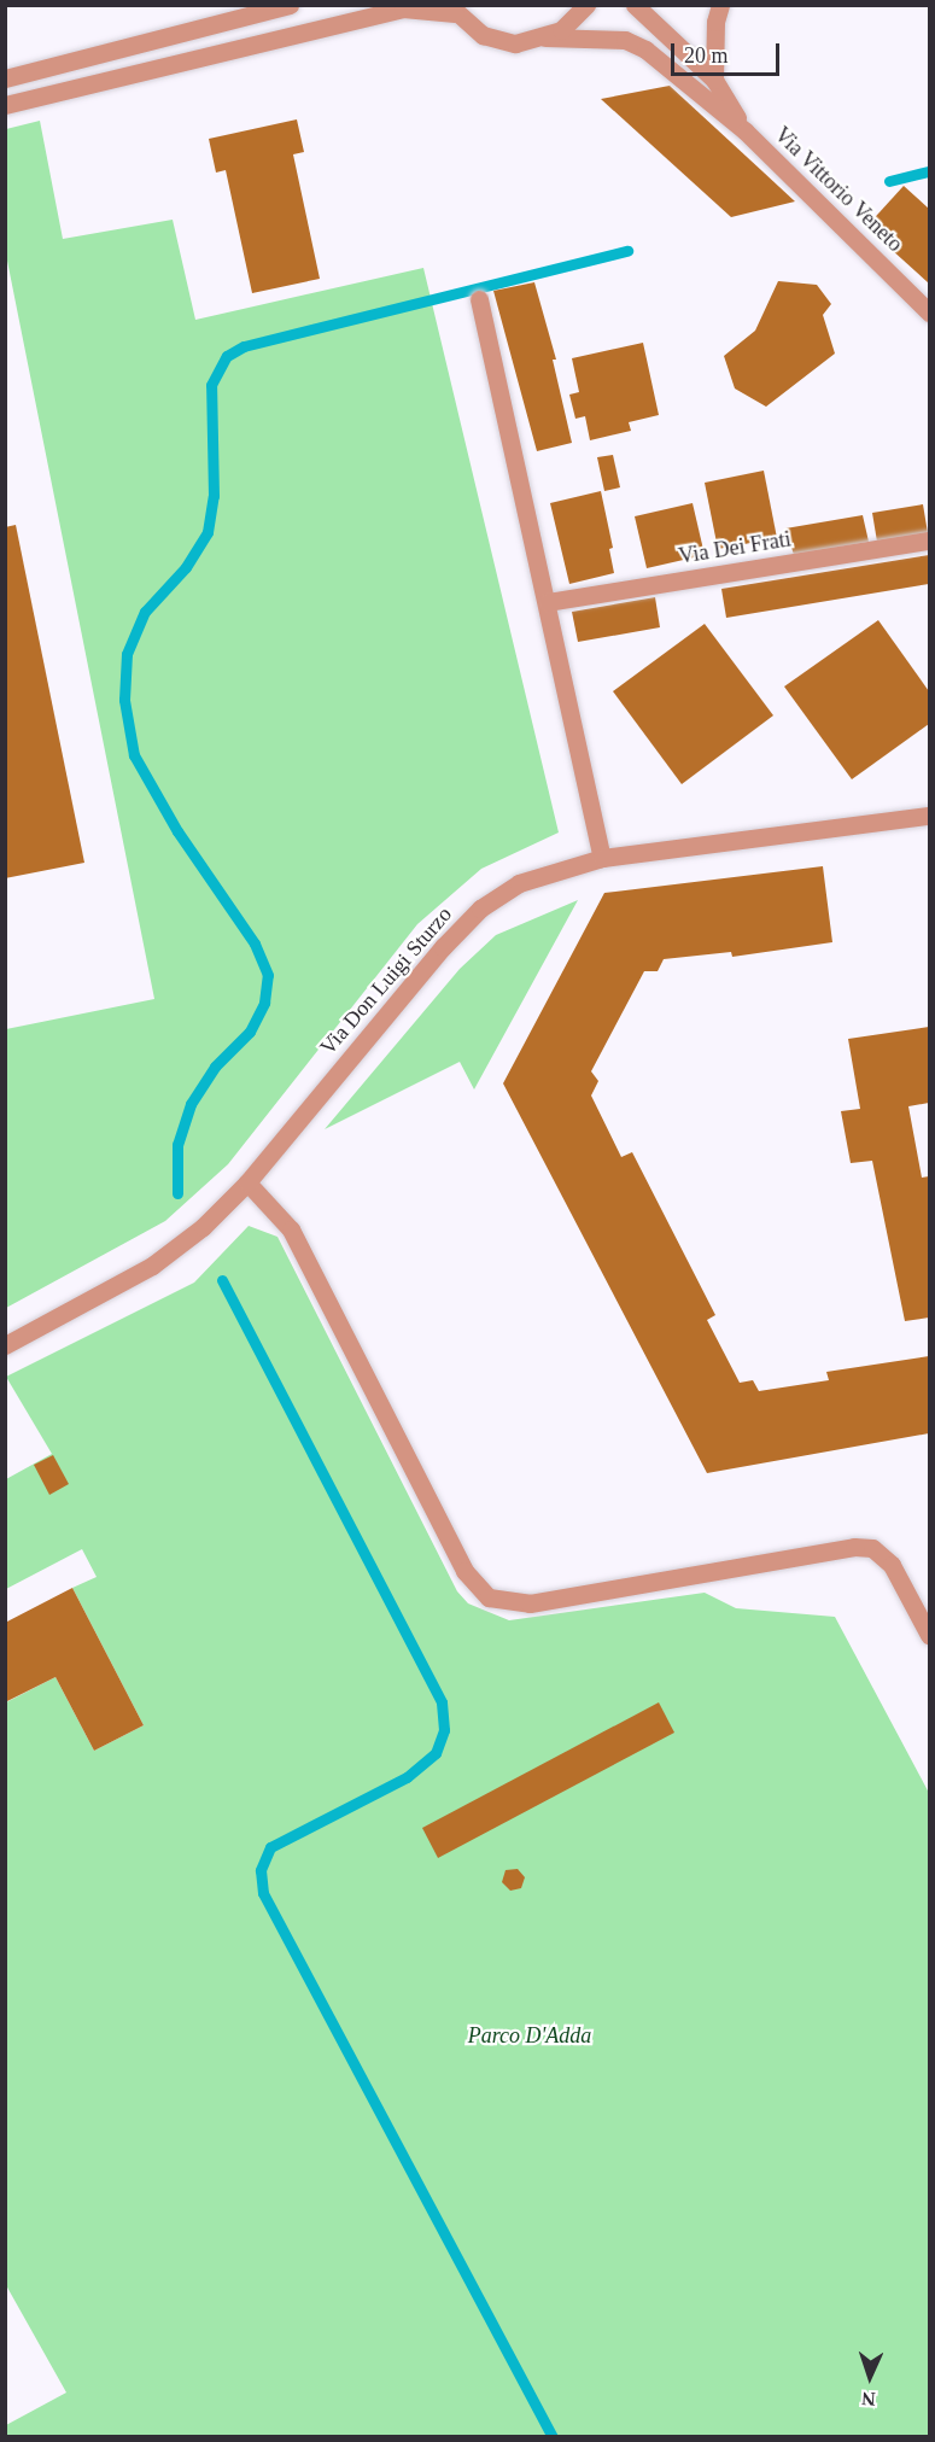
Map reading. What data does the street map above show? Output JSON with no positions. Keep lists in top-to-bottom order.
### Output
{
  "streets": {
    "street": ["Via Vittorio Veneto", "Via Dei Frati", "Via Don Luigi Sturzo"]
  },
  "parks": ["Parco D'Adda"],
  "scale_bar": "20 m",
  "north": "bottom"
}
